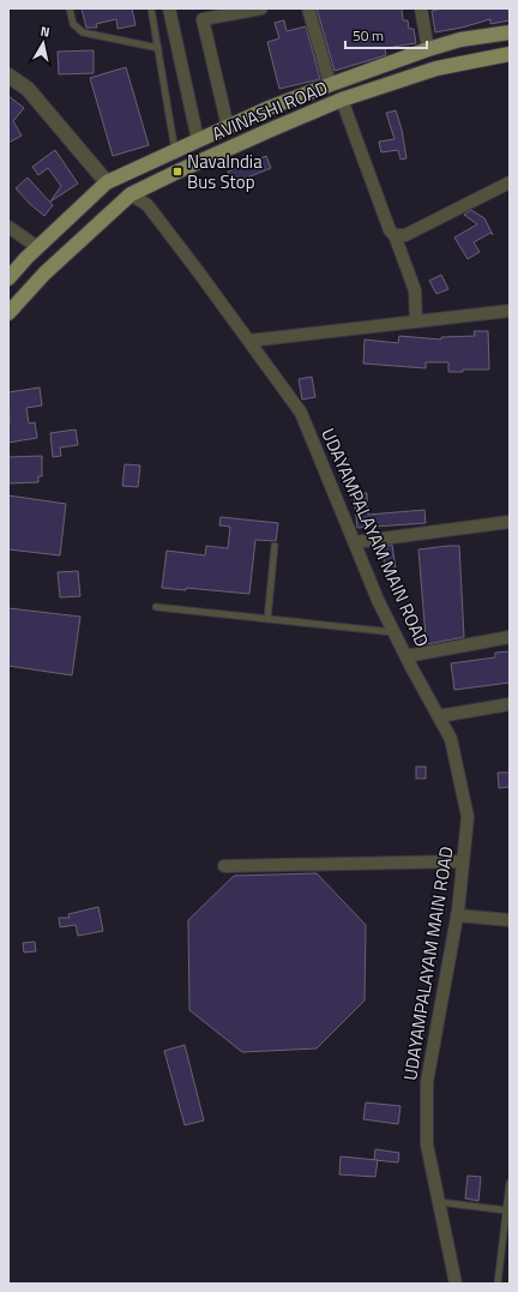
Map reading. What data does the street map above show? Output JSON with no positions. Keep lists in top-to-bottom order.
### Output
{
  "streets": {
    "main road": ["AVINASHI ROAD"],
    "street": ["UDAYAMPALAYAM MAIN ROAD"]
  },
  "crossings": [
    ["AVINASHI ROAD", "UDAYAMPALAYAM MAIN ROAD"]
  ],
  "places": {
    "transit": ["NavaIndia Bus Stop"]
  },
  "scale_bar": "50 m",
  "north": "top"
}
